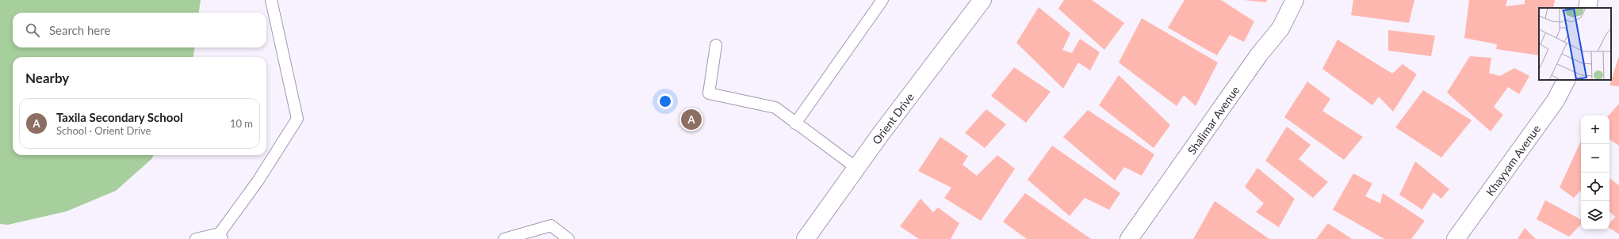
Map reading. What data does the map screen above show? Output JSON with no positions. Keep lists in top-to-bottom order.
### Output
{
  "streets": {
    "street": ["Orient Drive", "Shalimar Avenue", "Khayyam Avenue"]
  },
  "page": {
    "search": "Search here",
    "heading": "Nearby",
    "list": [
      {
        "mark": "A",
        "name": "Taxila Secondary School",
        "note": "School · Orient Drive",
        "value": "10 m"
      }
    ],
    "pins": "A",
    "map_buttons": ["+", "−"]
  }
}
